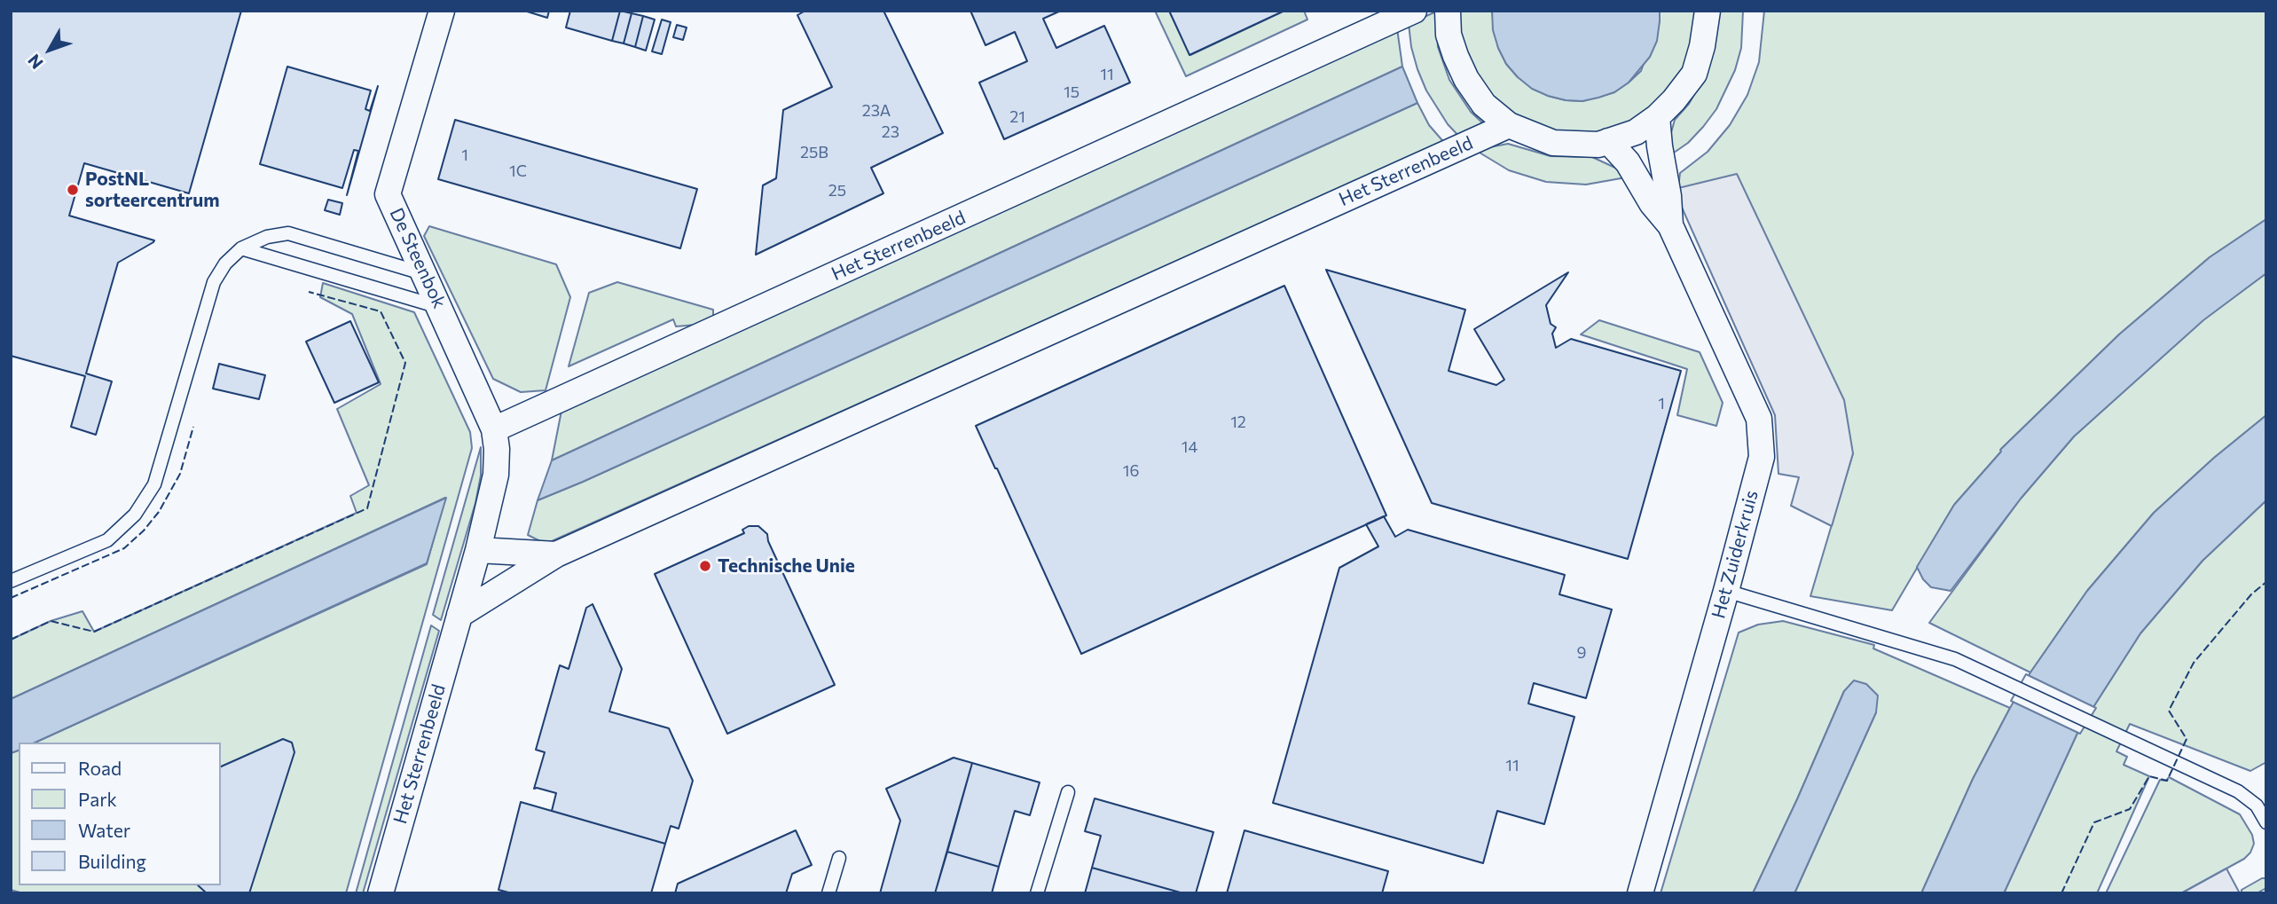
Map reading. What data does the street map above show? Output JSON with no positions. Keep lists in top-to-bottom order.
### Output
{
  "streets": {
    "street": ["Het Sterrenbeeld", "De Steenbok", "Het Zuiderkruis"]
  },
  "crossings": [
    ["Het Sterrenbeeld", "De Steenbok"]
  ],
  "places": ["PostNL sorteercentrum", "Technische Unie"],
  "house_numbers": [
    "11",
    "15",
    "23A",
    "21",
    "23",
    "25B",
    "1",
    "1C",
    "25",
    "1",
    "12",
    "14",
    "16",
    "9",
    "11"
  ],
  "legend": [
    "Road",
    "Park",
    "Water",
    "Building"
  ],
  "north": "bottom left"
}
